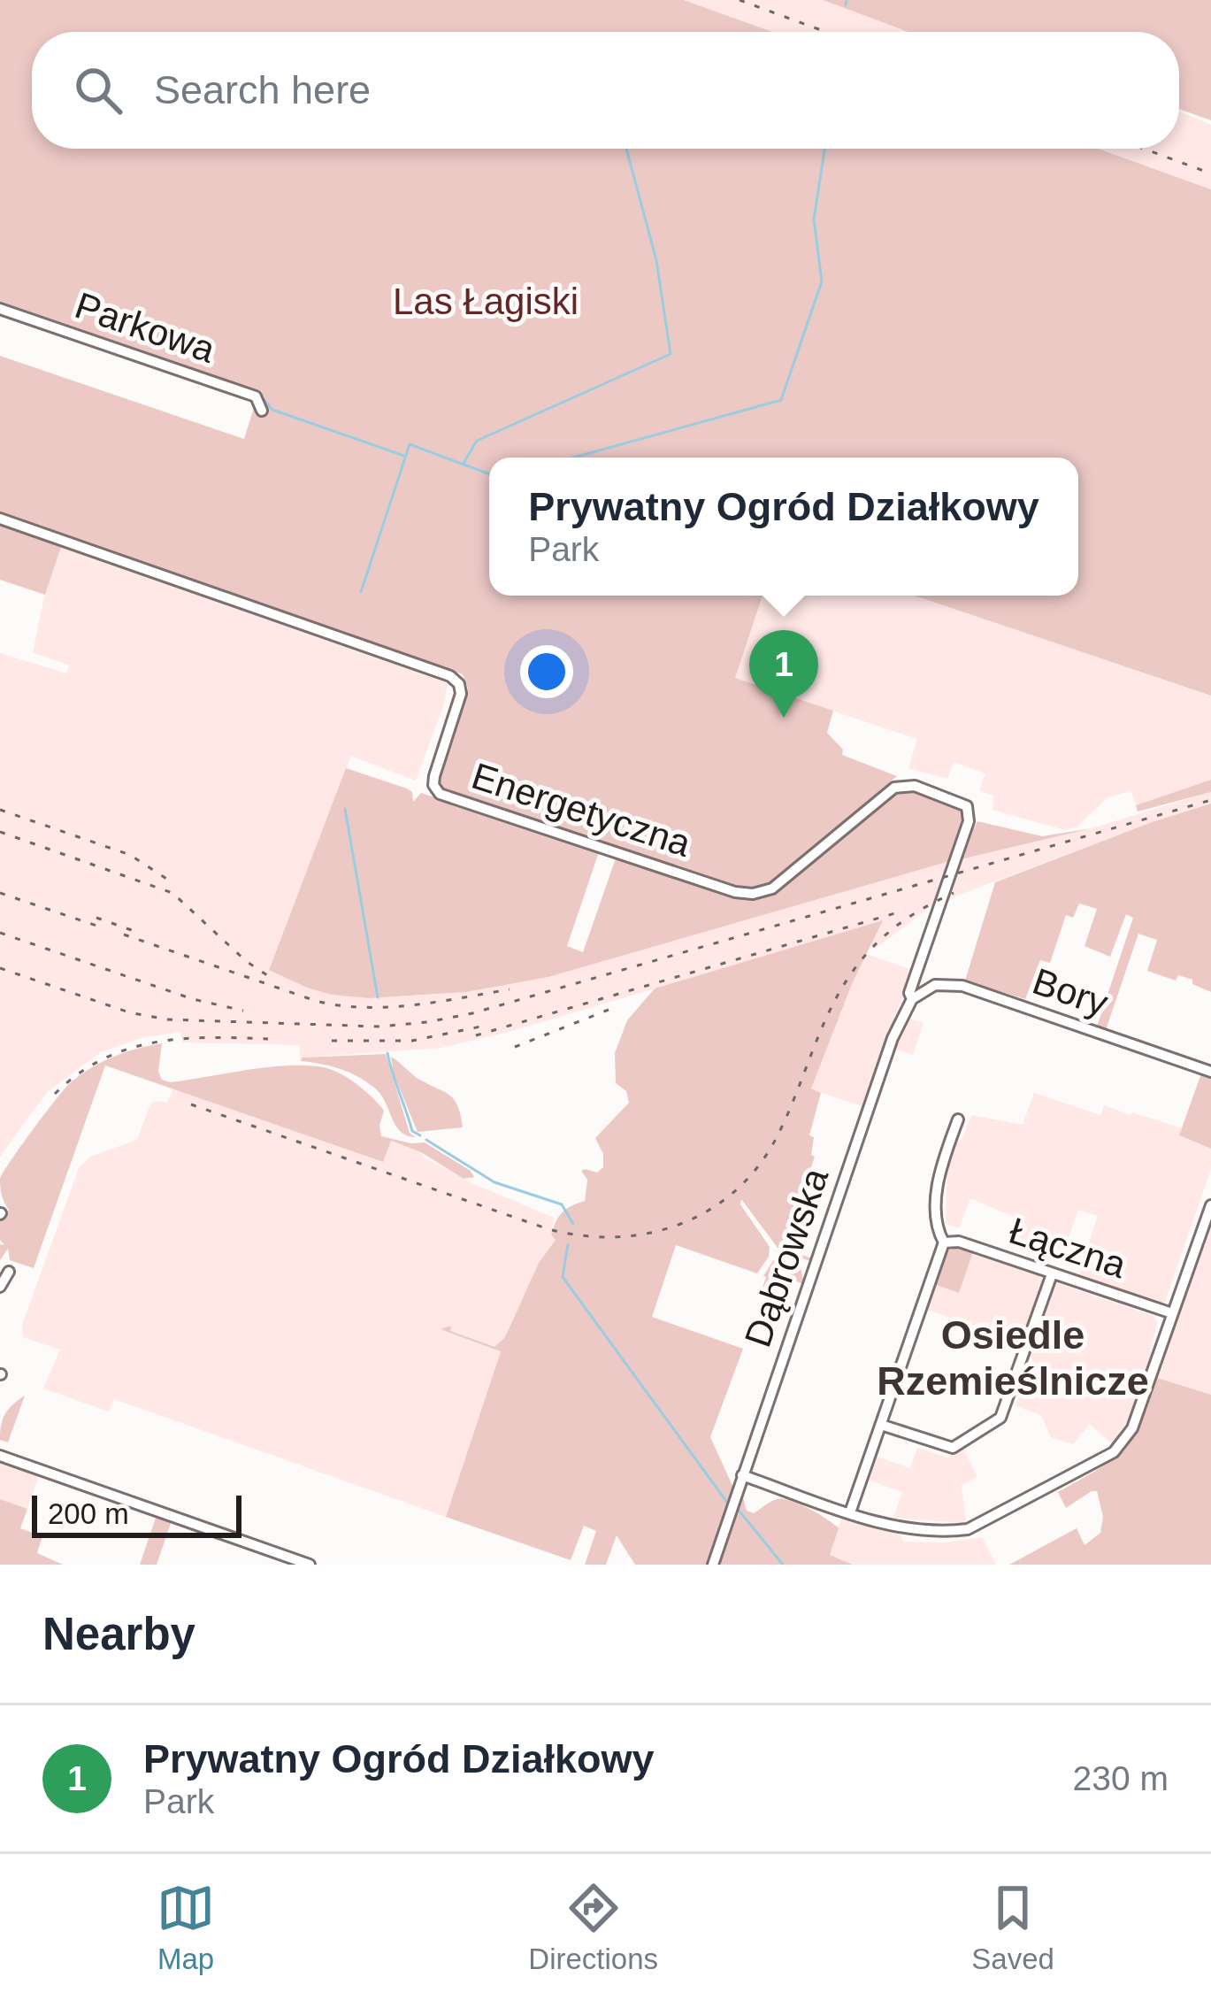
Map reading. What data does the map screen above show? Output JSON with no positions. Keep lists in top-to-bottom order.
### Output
{
  "streets": {
    "street": [
      "Parkowa",
      "Energetyczna",
      "Bory",
      "Łączna",
      "Dąbrowska"
    ]
  },
  "crossings": [
    ["Energetyczna", "Dąbrowska"]
  ],
  "districts": ["Osiedle Rzemieślnicze"],
  "parks": ["Las Łagiski"],
  "scale_bar": "200 m",
  "page": {
    "search": "Search here",
    "popup": ["Prywatny Ogród Działkowy", "Park"],
    "pins": "1",
    "scale": "200 m",
    "heading": "Nearby",
    "list": [
      {
        "mark": "1",
        "name": "Prywatny Ogród Działkowy",
        "note": "Park",
        "value": "230 m"
      }
    ],
    "nav": ["Map", "Directions", "Saved"]
  }
}
